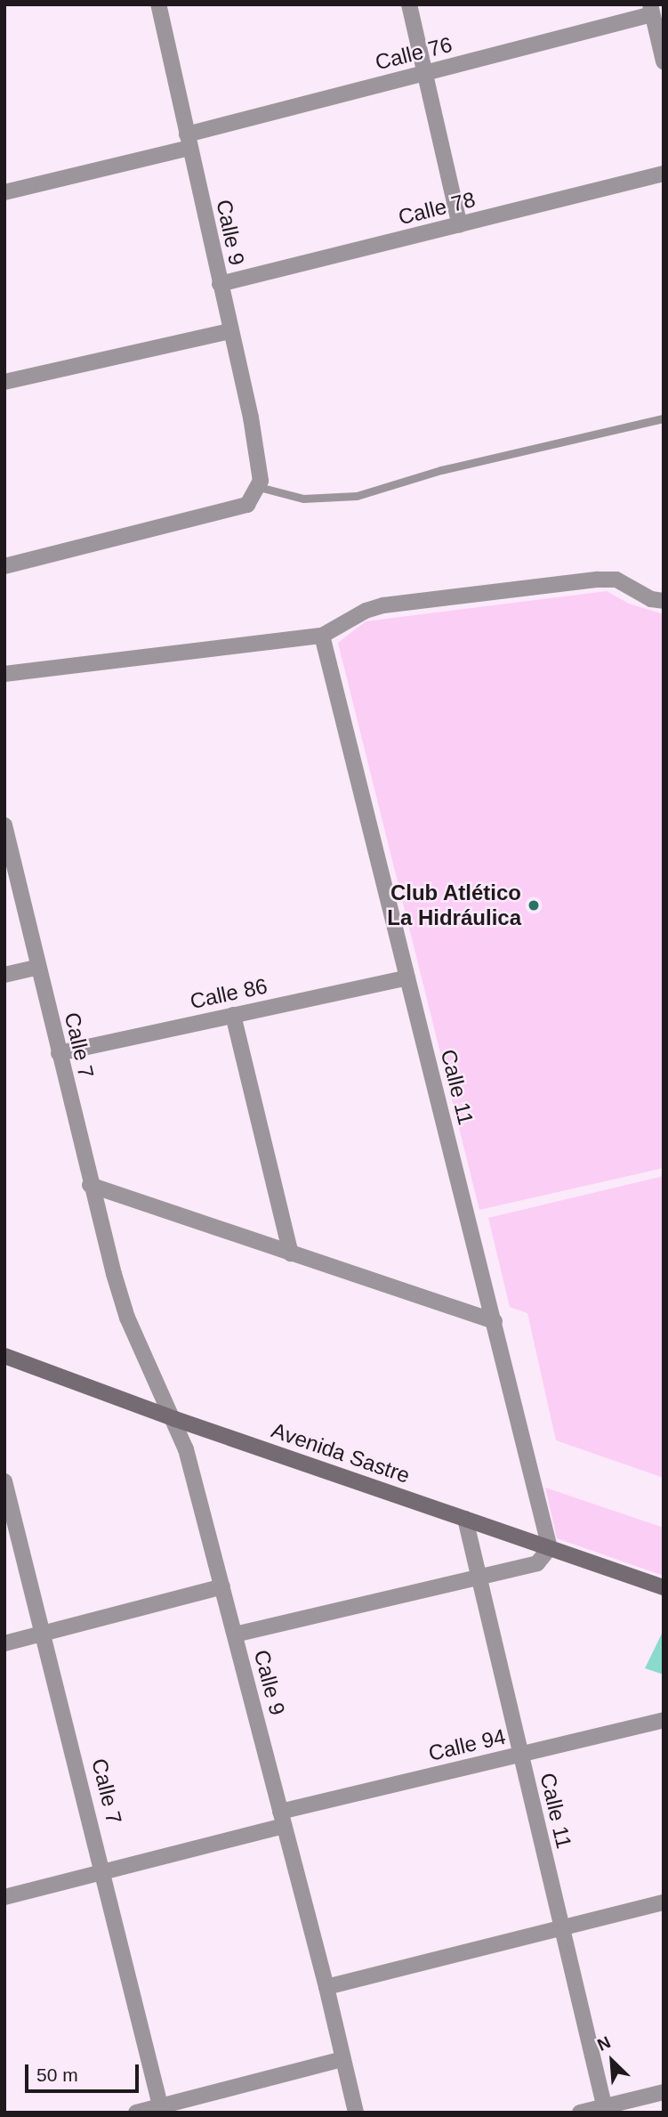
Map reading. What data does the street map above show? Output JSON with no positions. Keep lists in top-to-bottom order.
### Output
{
  "streets": {
    "street": [
      "Calle 76",
      "Calle 78",
      "Calle 9",
      "Calle 86",
      "Calle 7",
      "Calle 11",
      "Avenida Sastre",
      "Calle 94"
    ]
  },
  "crossings": [
    ["Calle 76", "Calle 9"],
    ["Calle 78", "Calle 9"],
    ["Calle 9", "Calle 7"],
    ["Calle 9", "Avenida Sastre"],
    ["Calle 9", "Calle 94"],
    ["Calle 86", "Calle 7"],
    ["Calle 86", "Calle 11"],
    ["Calle 7", "Calle 94"],
    ["Calle 11", "Avenida Sastre"],
    ["Calle 11", "Calle 94"]
  ],
  "places": ["Club Atlético La Hidráulica"],
  "scale_bar": "50 m",
  "north": "top left"
}
